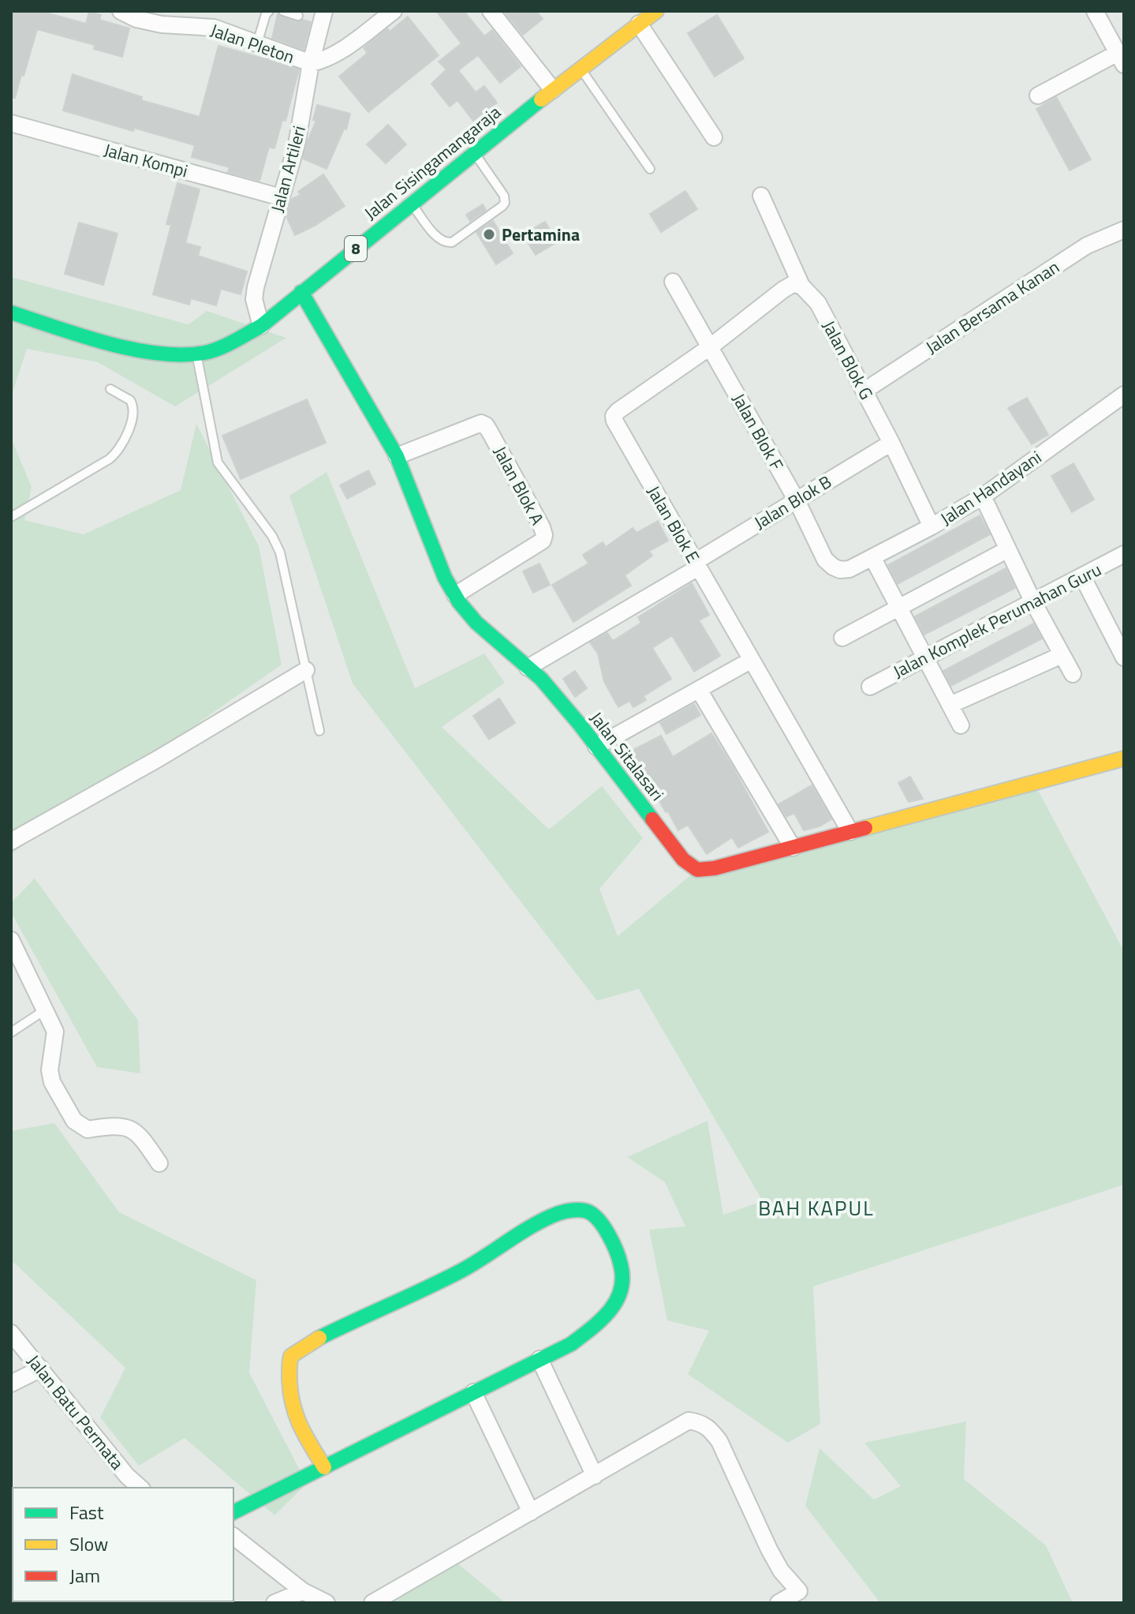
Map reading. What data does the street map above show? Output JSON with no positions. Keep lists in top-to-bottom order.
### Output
{
  "streets": {
    "main road": ["Jalan Sisingamangaraja", "8", "Jalan Sitalasari"],
    "street": [
      "Jalan Pleton",
      "Jalan Kompi",
      "Jalan Artileri",
      "Jalan Bersama Kanan",
      "Jalan Blok G",
      "Jalan Blok F",
      "Jalan Blok A",
      "Jalan Handayani",
      "Jalan Blok B",
      "Jalan Blok E",
      "Jalan Komplek Perumahan Guru",
      "Jalan Batu Permata"
    ]
  },
  "crossings": [
    ["Jalan Pleton", "Jalan Artileri"],
    ["Jalan Kompi", "Jalan Artileri"],
    ["Jalan Sisingamangaraja", "Jalan Artileri"],
    ["Jalan Sisingamangaraja", "Jalan Sitalasari"],
    ["Jalan Bersama Kanan", "Jalan Blok G"],
    ["Jalan Blok G", "Jalan Handayani"],
    ["Jalan Blok G", "Jalan Blok B"],
    ["Jalan Blok G", "Jalan Blok E"],
    ["Jalan Blok F", "Jalan Handayani"],
    ["Jalan Blok F", "Jalan Blok B"],
    ["Jalan Blok F", "Jalan Blok E"],
    ["Jalan Blok A", "Jalan Sitalasari"],
    ["Jalan Blok B", "Jalan Blok E"],
    ["Jalan Blok B", "Jalan Sitalasari"],
    ["Jalan Blok E", "Jalan Sitalasari"]
  ],
  "districts": ["BAH KAPUL"],
  "places": ["Pertamina"],
  "legend": ["Fast", "Slow", "Jam"]
}
